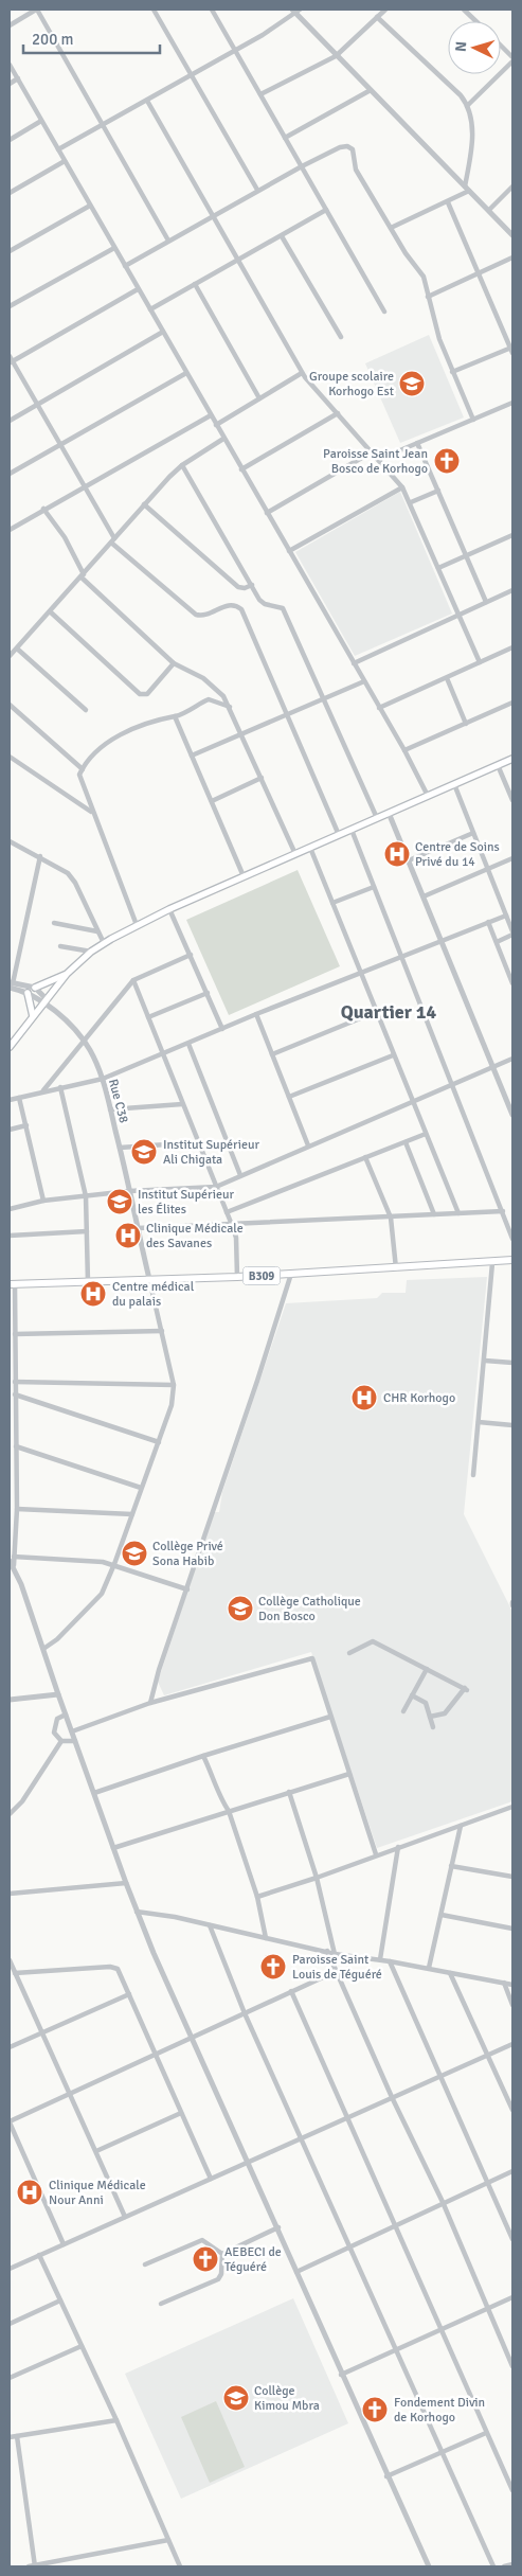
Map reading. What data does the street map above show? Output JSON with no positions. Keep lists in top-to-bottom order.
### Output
{
  "streets": {
    "main road": ["B309"],
    "street": ["Rue C38"]
  },
  "crossings": [
    ["Rue C38", "B309"]
  ],
  "districts": ["Quartier 14"],
  "places": {
    "school or university": [
      "Groupe scolaire Korhogo Est",
      "Institut Supérieur Ali Chigata",
      "Institut Supérieur les Élites",
      "Collège Privé Sona Habib",
      "Collège Catholique Don Bosco",
      "Collège Kimou Mbra"
    ],
    "church": [
      "Paroisse Saint Jean Bosco de Korhogo",
      "Paroisse Saint Louis de Téguéré",
      "AEBECI de Téguéré",
      "Fondement Divin de Korhogo"
    ],
    "hospital": [
      "Centre de Soins Privé du 14",
      "Clinique Médicale des Savanes",
      "Centre médical du palais",
      "CHR Korhogo",
      "Clinique Médicale Nour Anni"
    ]
  },
  "scale_bar": "200 m",
  "north": "left"
}
